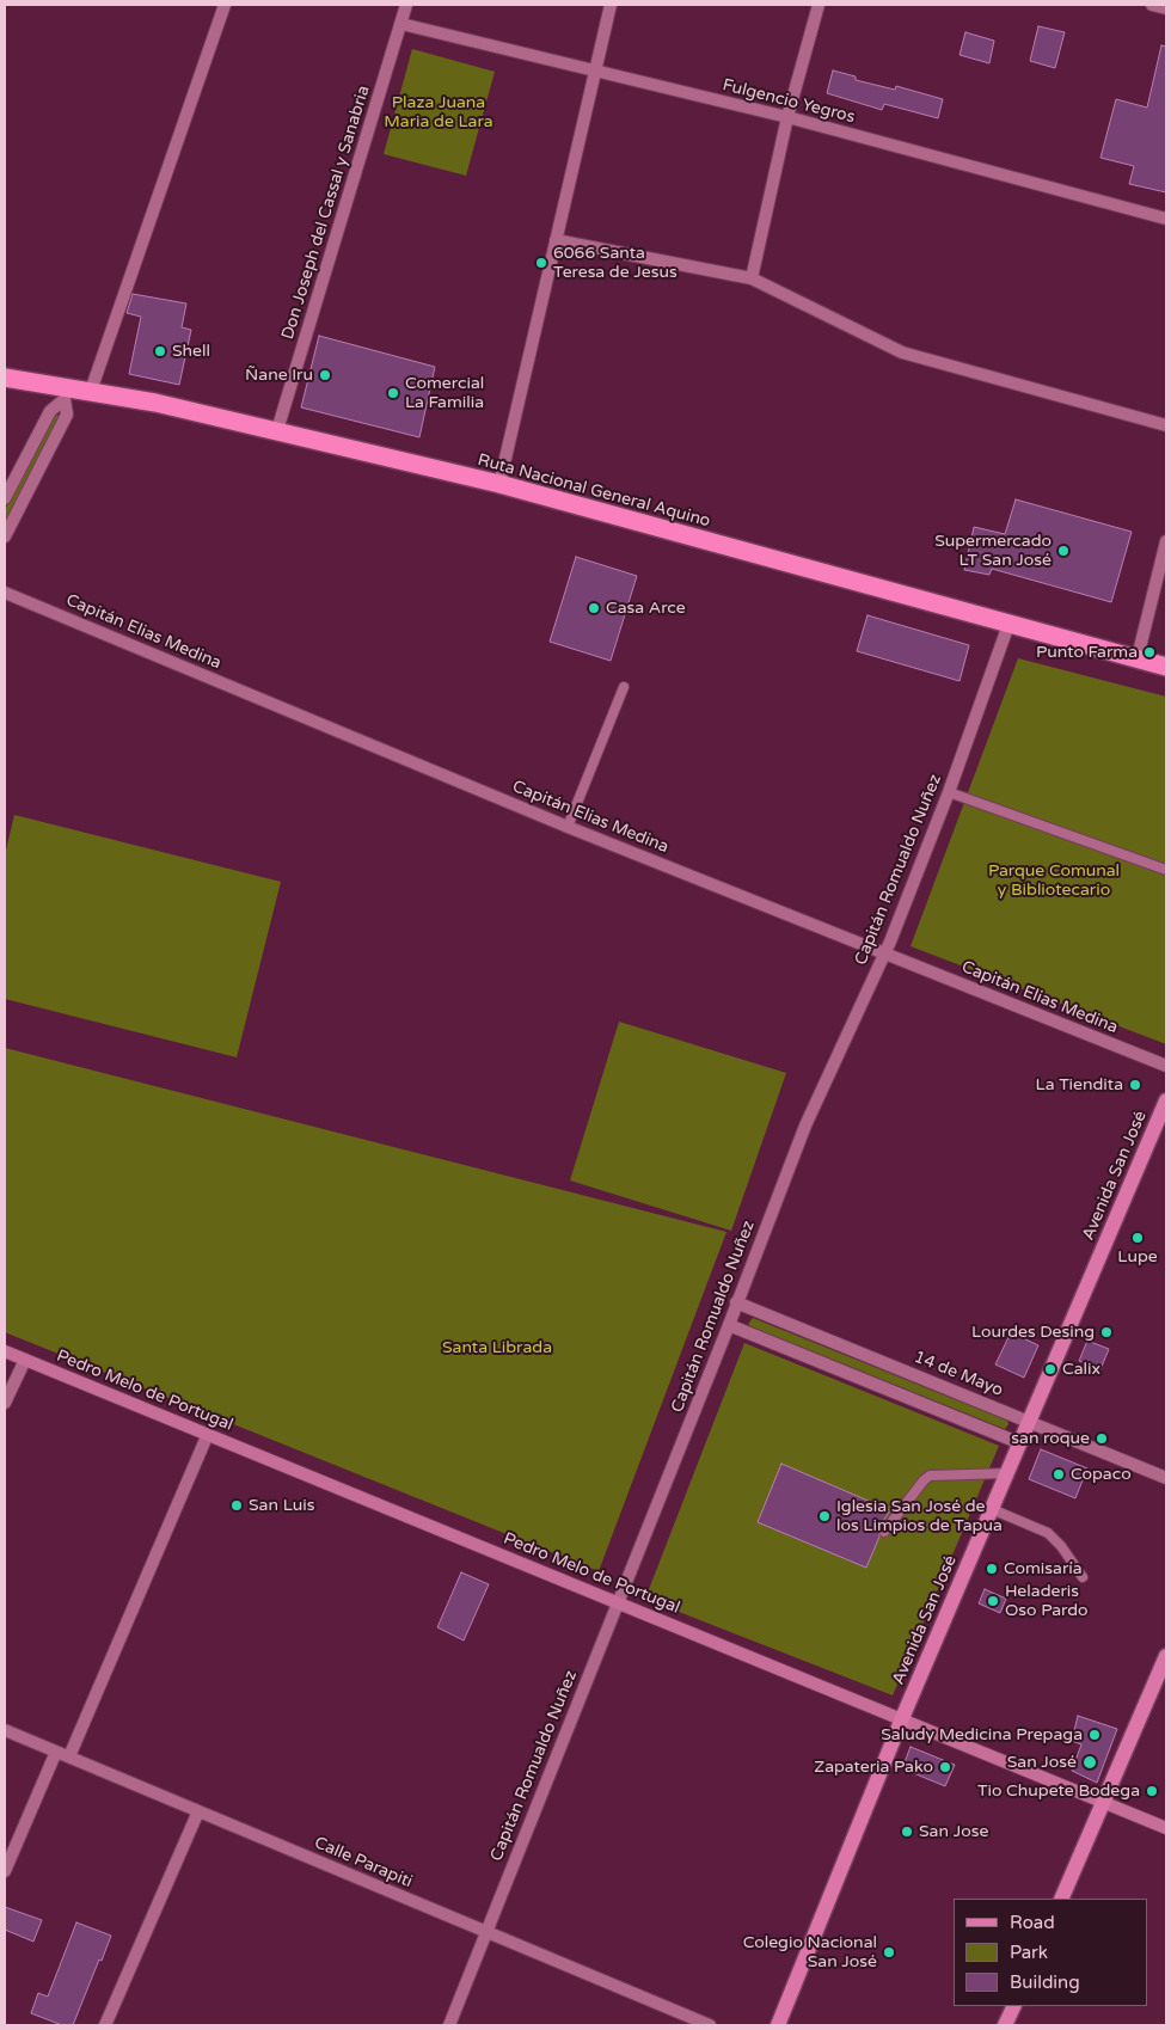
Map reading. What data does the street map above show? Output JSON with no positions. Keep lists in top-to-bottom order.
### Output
{
  "streets": {
    "highway": ["Ruta Nacional General Aquino"],
    "main road": ["Avenida San José"],
    "street": [
      "Fulgencio Yegros",
      "Don Joseph del Cassal y Sanabria",
      "Capitán Elias Medina",
      "Capitán Romualdo Nuñez",
      "14 de Mayo",
      "Pedro Melo de Portugal",
      "Calle Parapiti"
    ]
  },
  "crossings": [
    ["Fulgencio Yegros", "Don Joseph del Cassal y Sanabria"],
    ["Don Joseph del Cassal y Sanabria", "Ruta Nacional General Aquino"],
    ["Ruta Nacional General Aquino", "Capitán Romualdo Nuñez"],
    ["Capitán Elias Medina", "Capitán Romualdo Nuñez"],
    ["Capitán Romualdo Nuñez", "14 de Mayo"],
    ["Capitán Romualdo Nuñez", "Pedro Melo de Portugal"],
    ["Capitán Romualdo Nuñez", "Calle Parapiti"],
    ["Avenida San José", "14 de Mayo"],
    ["Avenida San José", "Pedro Melo de Portugal"]
  ],
  "parks": ["Plaza Juana Maria de Lara", "Parque Comunal y Bibliotecario", "Santa Librada"],
  "places": [
    "6066 Santa Teresa de Jesus",
    "Shell",
    "Ñane Iru",
    "Comercial La Familia",
    "Supermercado LT San José",
    "Casa Arce",
    "Punto Farma",
    "La Tiendita",
    "Lupe",
    "Lourdes Desing",
    "Calix",
    "san roque",
    "Copaco",
    "San Luis",
    "Iglesia San José de los Limpios de Tapua",
    "Comisaría",
    "Heladeris Oso Pardo",
    "Saludy Medicina Prepaga",
    "San José",
    "Zapateria Pako",
    "Tio Chupete Bodega",
    "San Jose",
    "Colegio Nacional San José"
  ],
  "legend": ["Road", "Park", "Building"]
}
